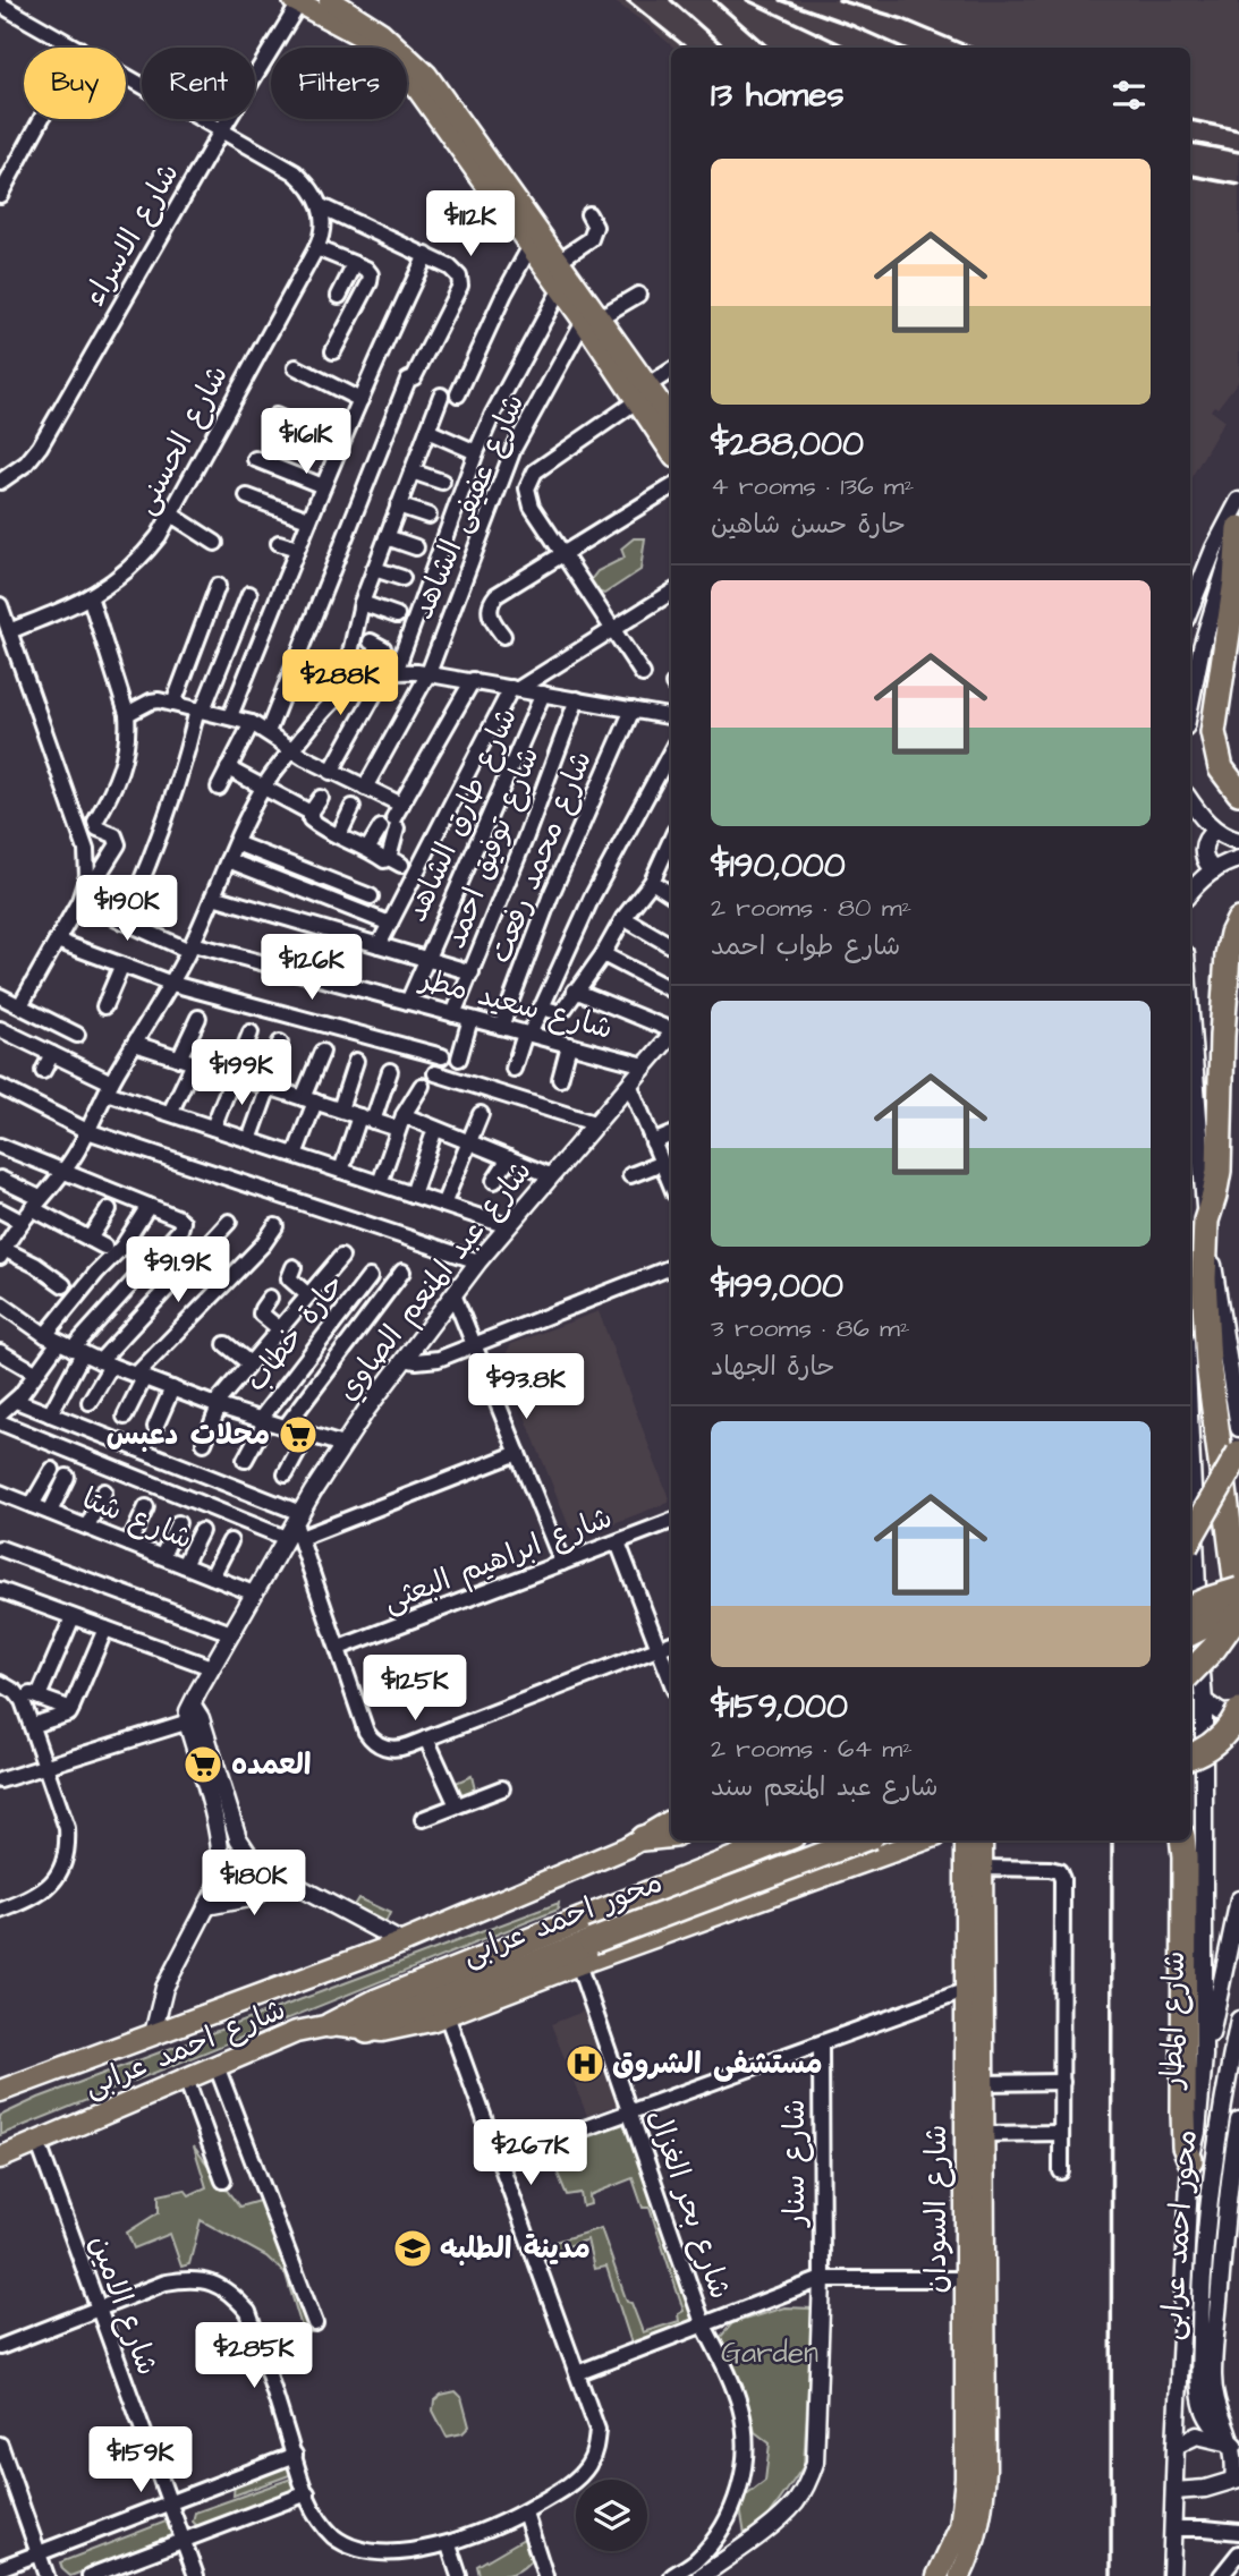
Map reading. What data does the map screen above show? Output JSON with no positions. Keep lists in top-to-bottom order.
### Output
{
  "streets": {
    "highway": ["محور احمد عرابى"],
    "main road": ["شارع احمد عرابى", "شارع السودان"],
    "street": [
      "شارع الاسراء",
      "شارع الحسنى",
      "شارع عفيفى الشاهد",
      "شارع طارق الشاهد",
      "شارع توفيق احمد",
      "شارع محمد رفعت",
      "شارع سعيد مطر",
      "شارع عبد المنعم الصاوي",
      "حارة خطاب",
      "شارع شتا",
      "شارع ابراهيم البعثى",
      "شارع المطار",
      "شارع سنار",
      "شارع بحر الغزال",
      "شارع الامين"
    ]
  },
  "crossings": [
    ["شارع طارق الشاهد", "شارع سعيد مطر"],
    ["شارع توفيق احمد", "شارع سعيد مطر"],
    ["شارع محمد رفعت", "شارع سعيد مطر"],
    ["شارع سعيد مطر", "شارع عبد المنعم الصاوي"],
    ["شارع عبد المنعم الصاوي", "شارع شتا"],
    ["محور احمد عرابى", "شارع احمد عرابى"],
    ["شارع احمد عرابى", "شارع بحر الغزال"],
    ["شارع احمد عرابى", "شارع الامين"]
  ],
  "parks": ["Garden"],
  "places": {
    "supermarket": ["محلات دعبس", "العمده"],
    "hospital": ["مستشفى الشروق"],
    "school or university": ["مدينة الطلبه"]
  },
  "page": {
    "chip": ["Buy", "Rent", "Filters"],
    "heading": "13 homes",
    "list": [
      {
        "name": "$288,000",
        "note": "4 rooms · 136 m² · حارة حسن شاهين"
      },
      {
        "name": "$190,000",
        "note": "2 rooms · 80 m² · شارع طواب احمد"
      },
      {
        "name": "$199,000",
        "note": "3 rooms · 86 m² · حارة الجهاد"
      },
      {
        "name": "$159,000",
        "note": "2 rooms · 64 m² · شارع عبد المنعم سند"
      }
    ],
    "price": [
      "$112K",
      "$161K",
      "$288K",
      "$190K",
      "$126K",
      "$199K",
      "$91.9K",
      "$93.8K",
      "$125K",
      "$180K",
      "$267K",
      "$285K",
      "$159K"
    ]
  }
}
